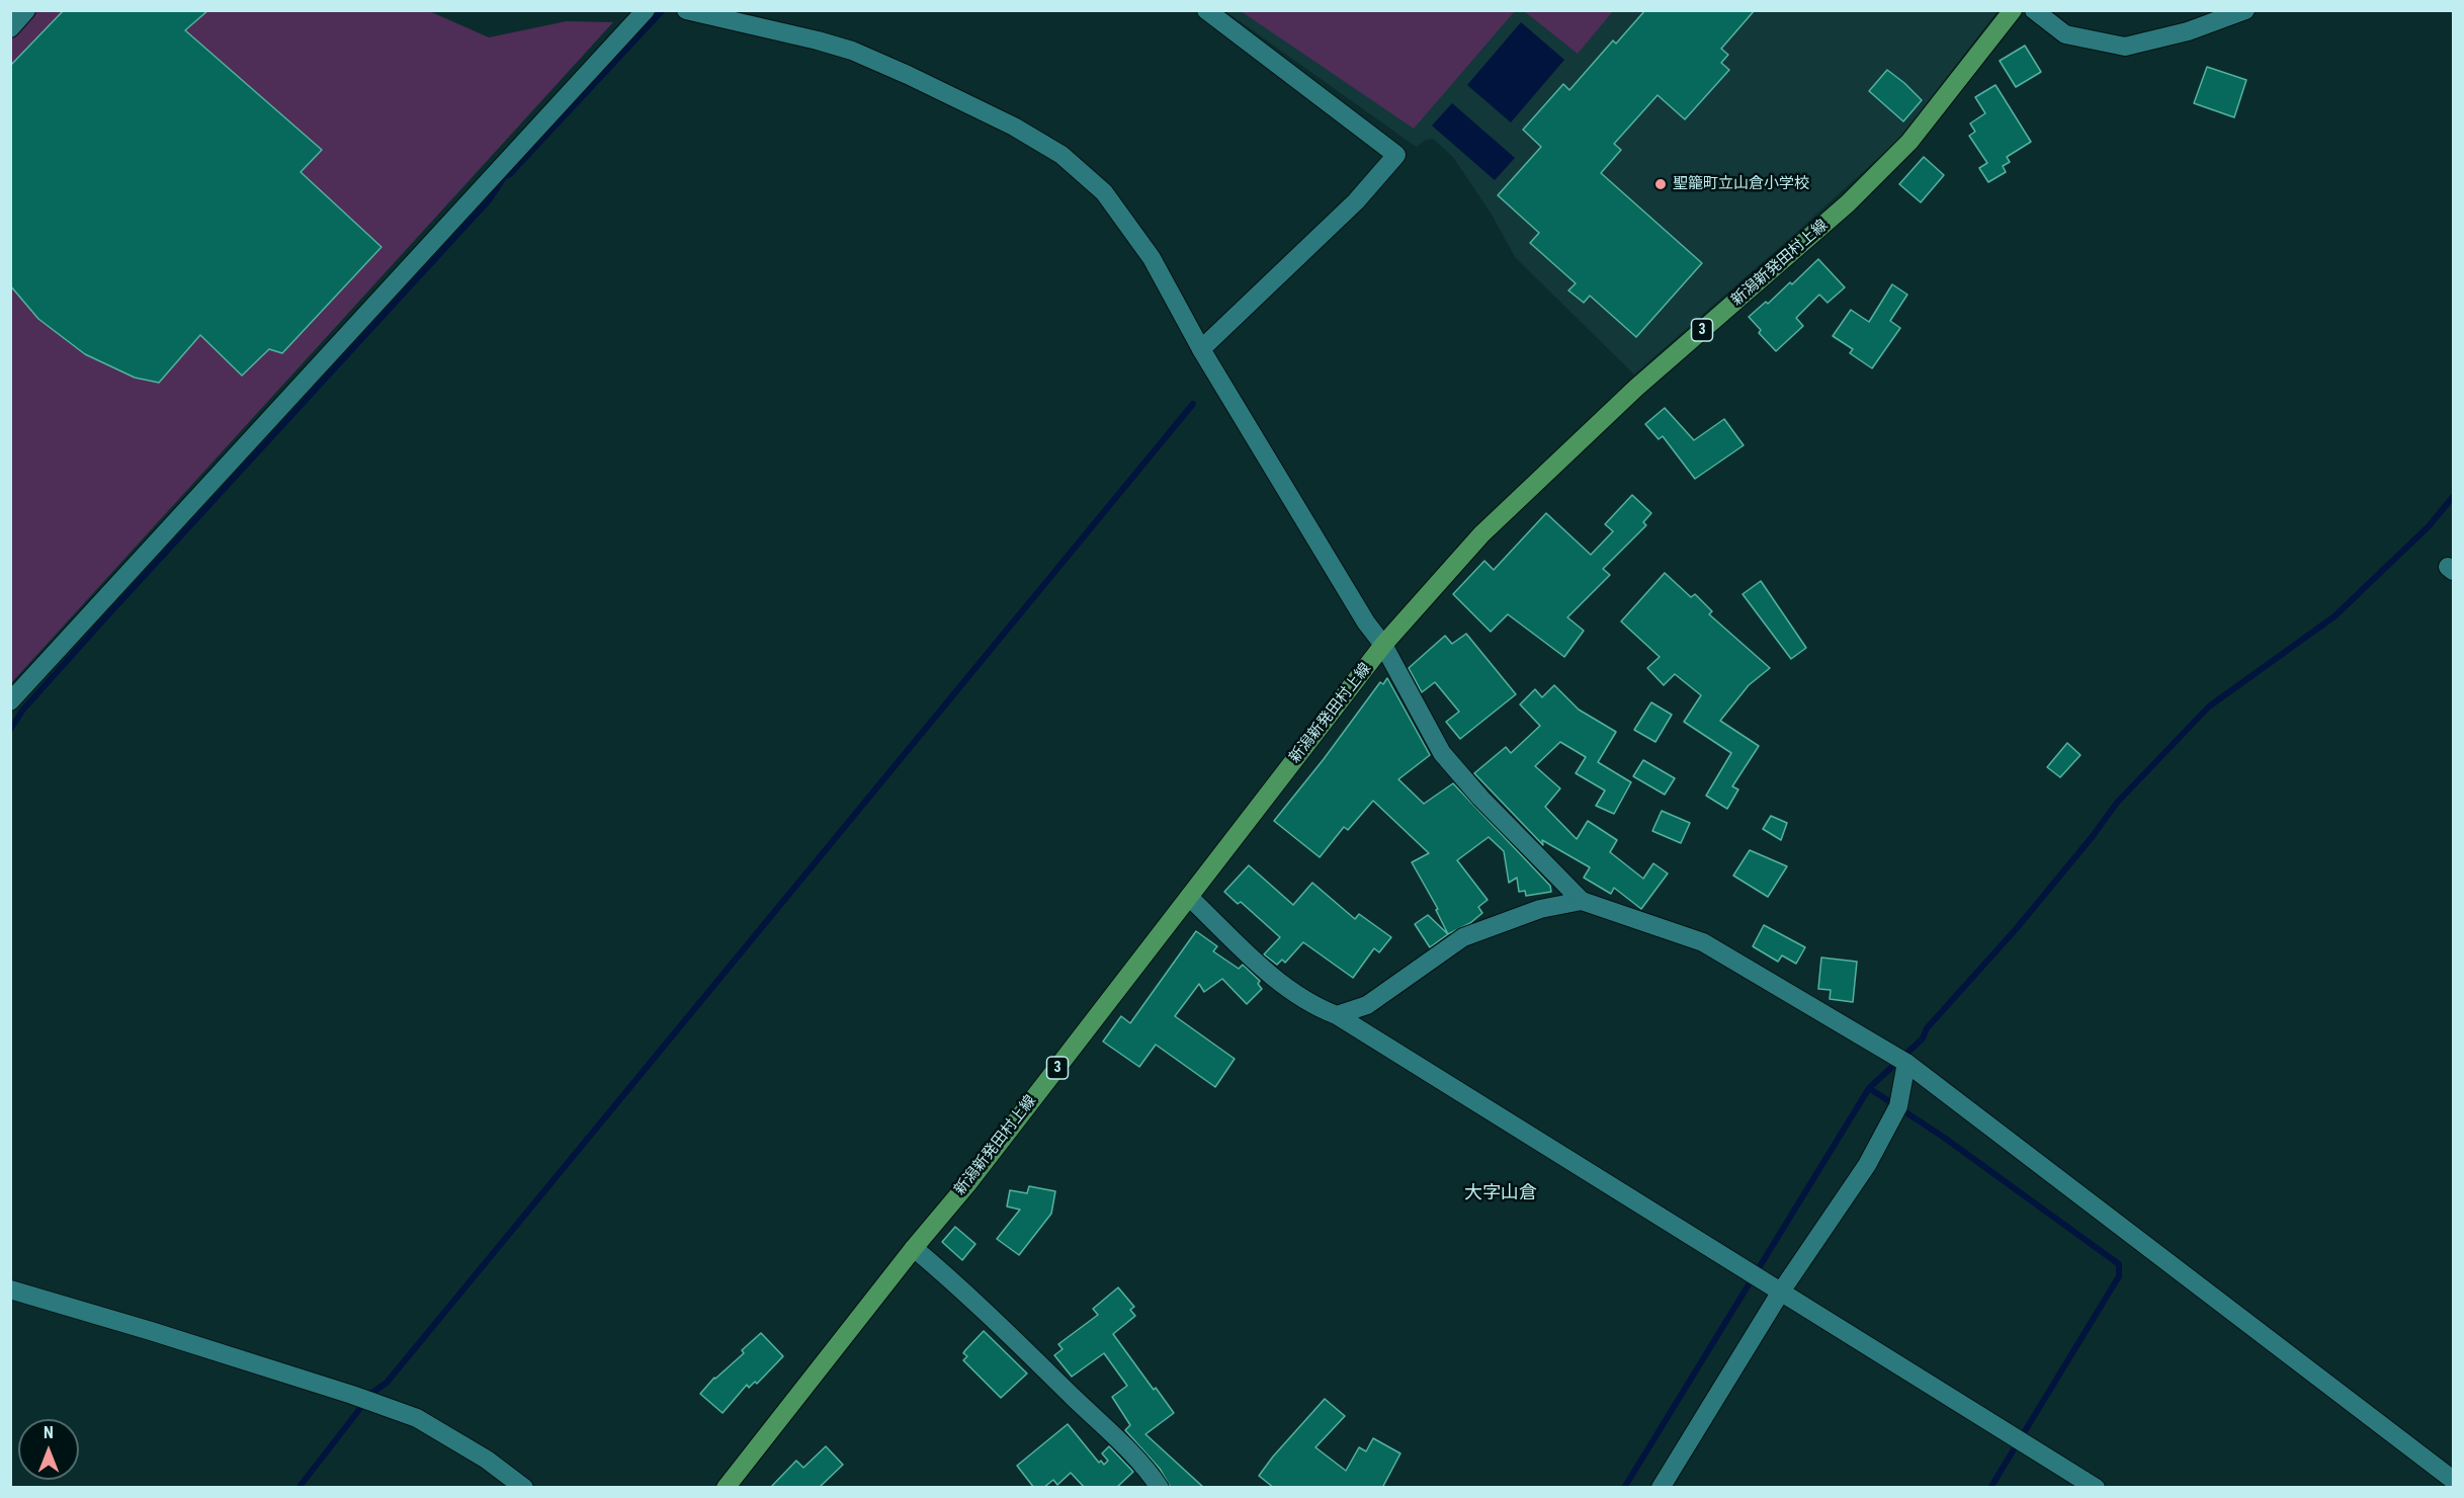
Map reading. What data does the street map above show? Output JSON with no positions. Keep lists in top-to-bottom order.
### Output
{
  "streets": {
    "main road": ["新潟新発田村上線", "3"]
  },
  "districts": ["大字山倉"],
  "places": ["聖籠町立山倉小学校"],
  "north": "top"
}
